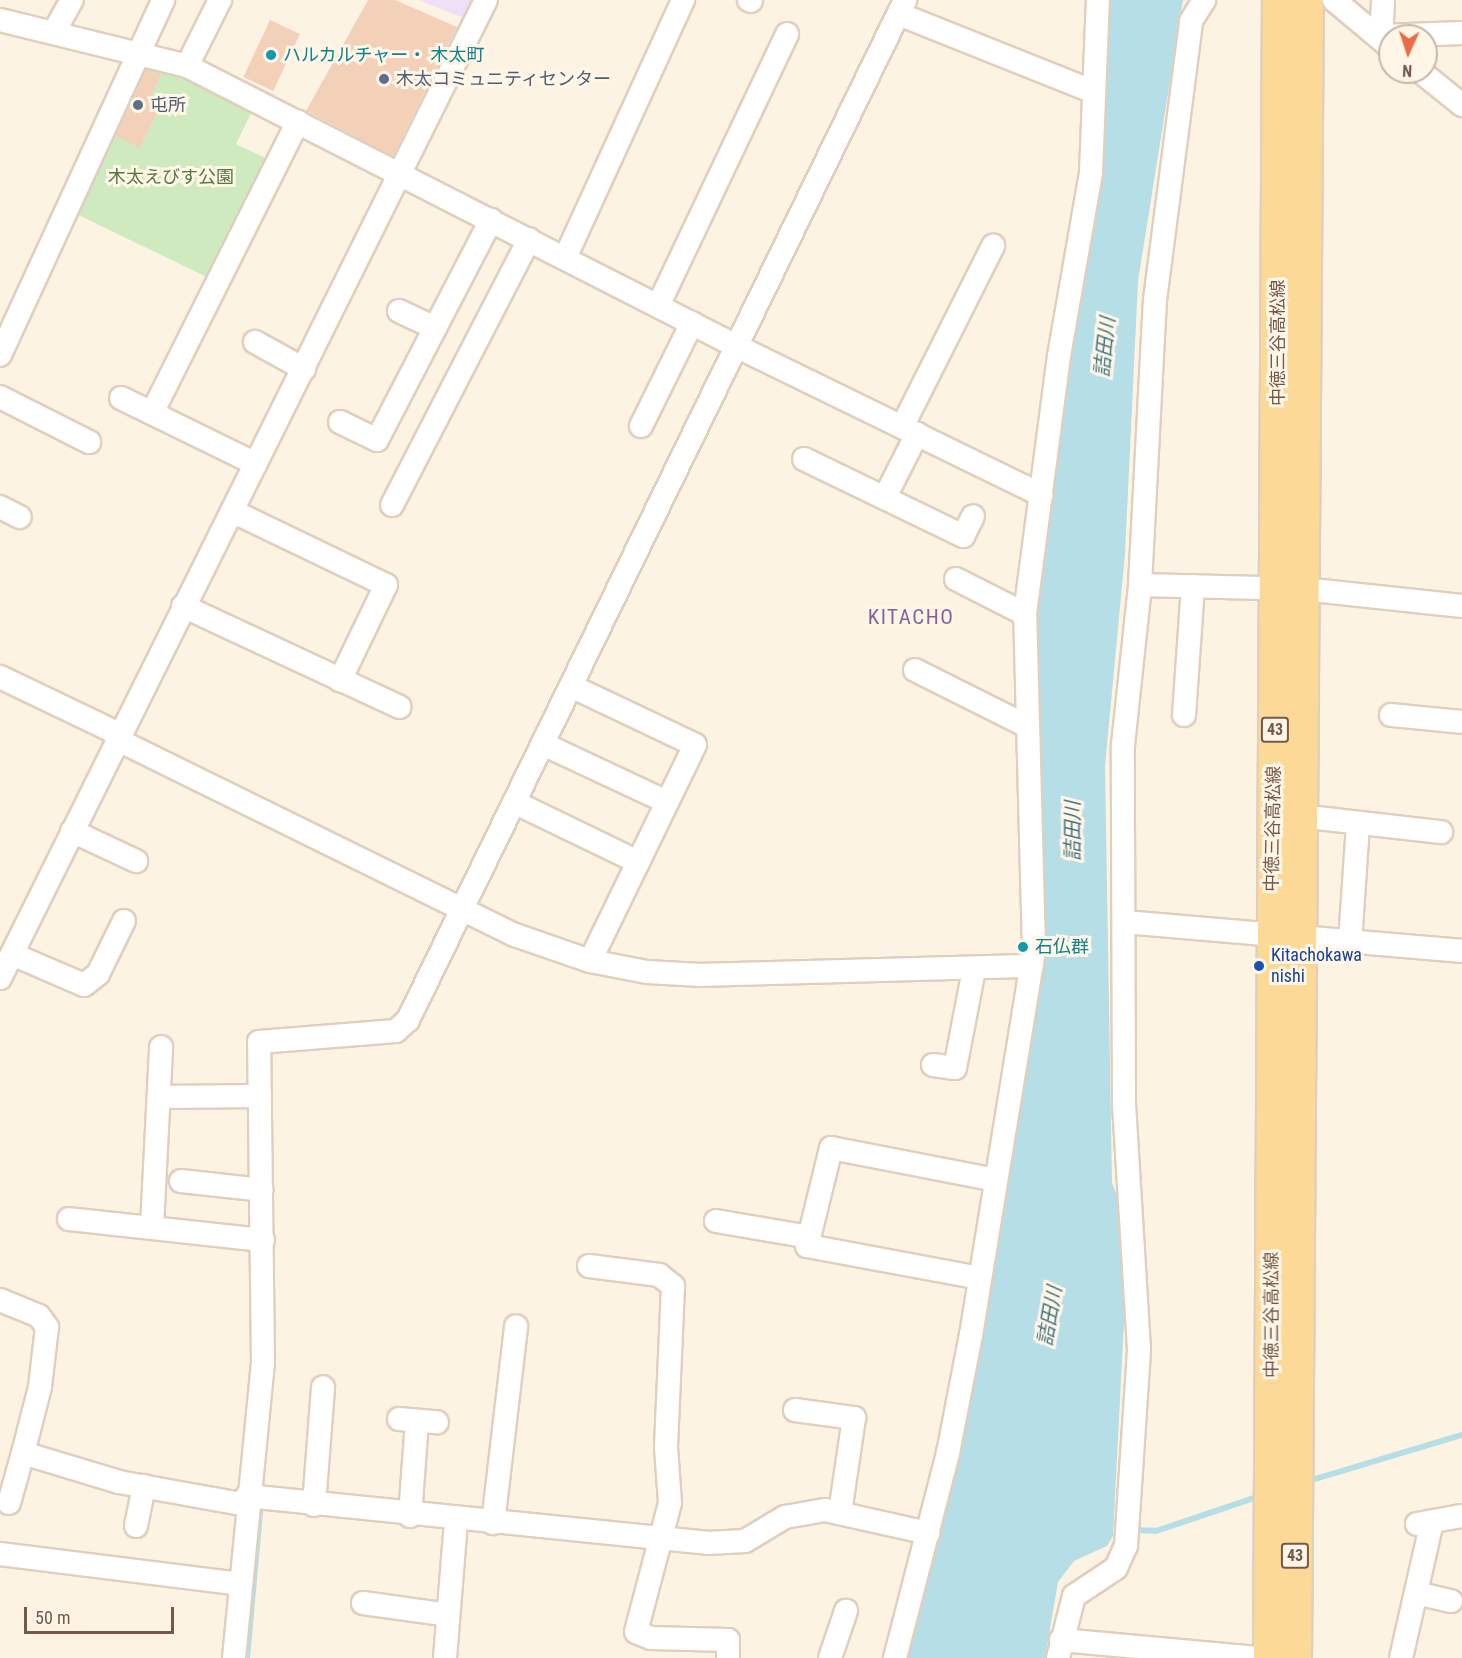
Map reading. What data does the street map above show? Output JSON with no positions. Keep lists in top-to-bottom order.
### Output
{
  "streets": {
    "main road": ["中徳三谷高松線", "43"]
  },
  "districts": ["KITACHO"],
  "water": ["詰田川"],
  "parks": ["木太えびす公園"],
  "places": [
    "ハルカルチャー・ 木太町",
    "木太コミュニティセンター",
    "屯所",
    "石仏群",
    "Kitachokawa nishi"
  ],
  "scale_bar": "50 m",
  "north": "bottom"
}
